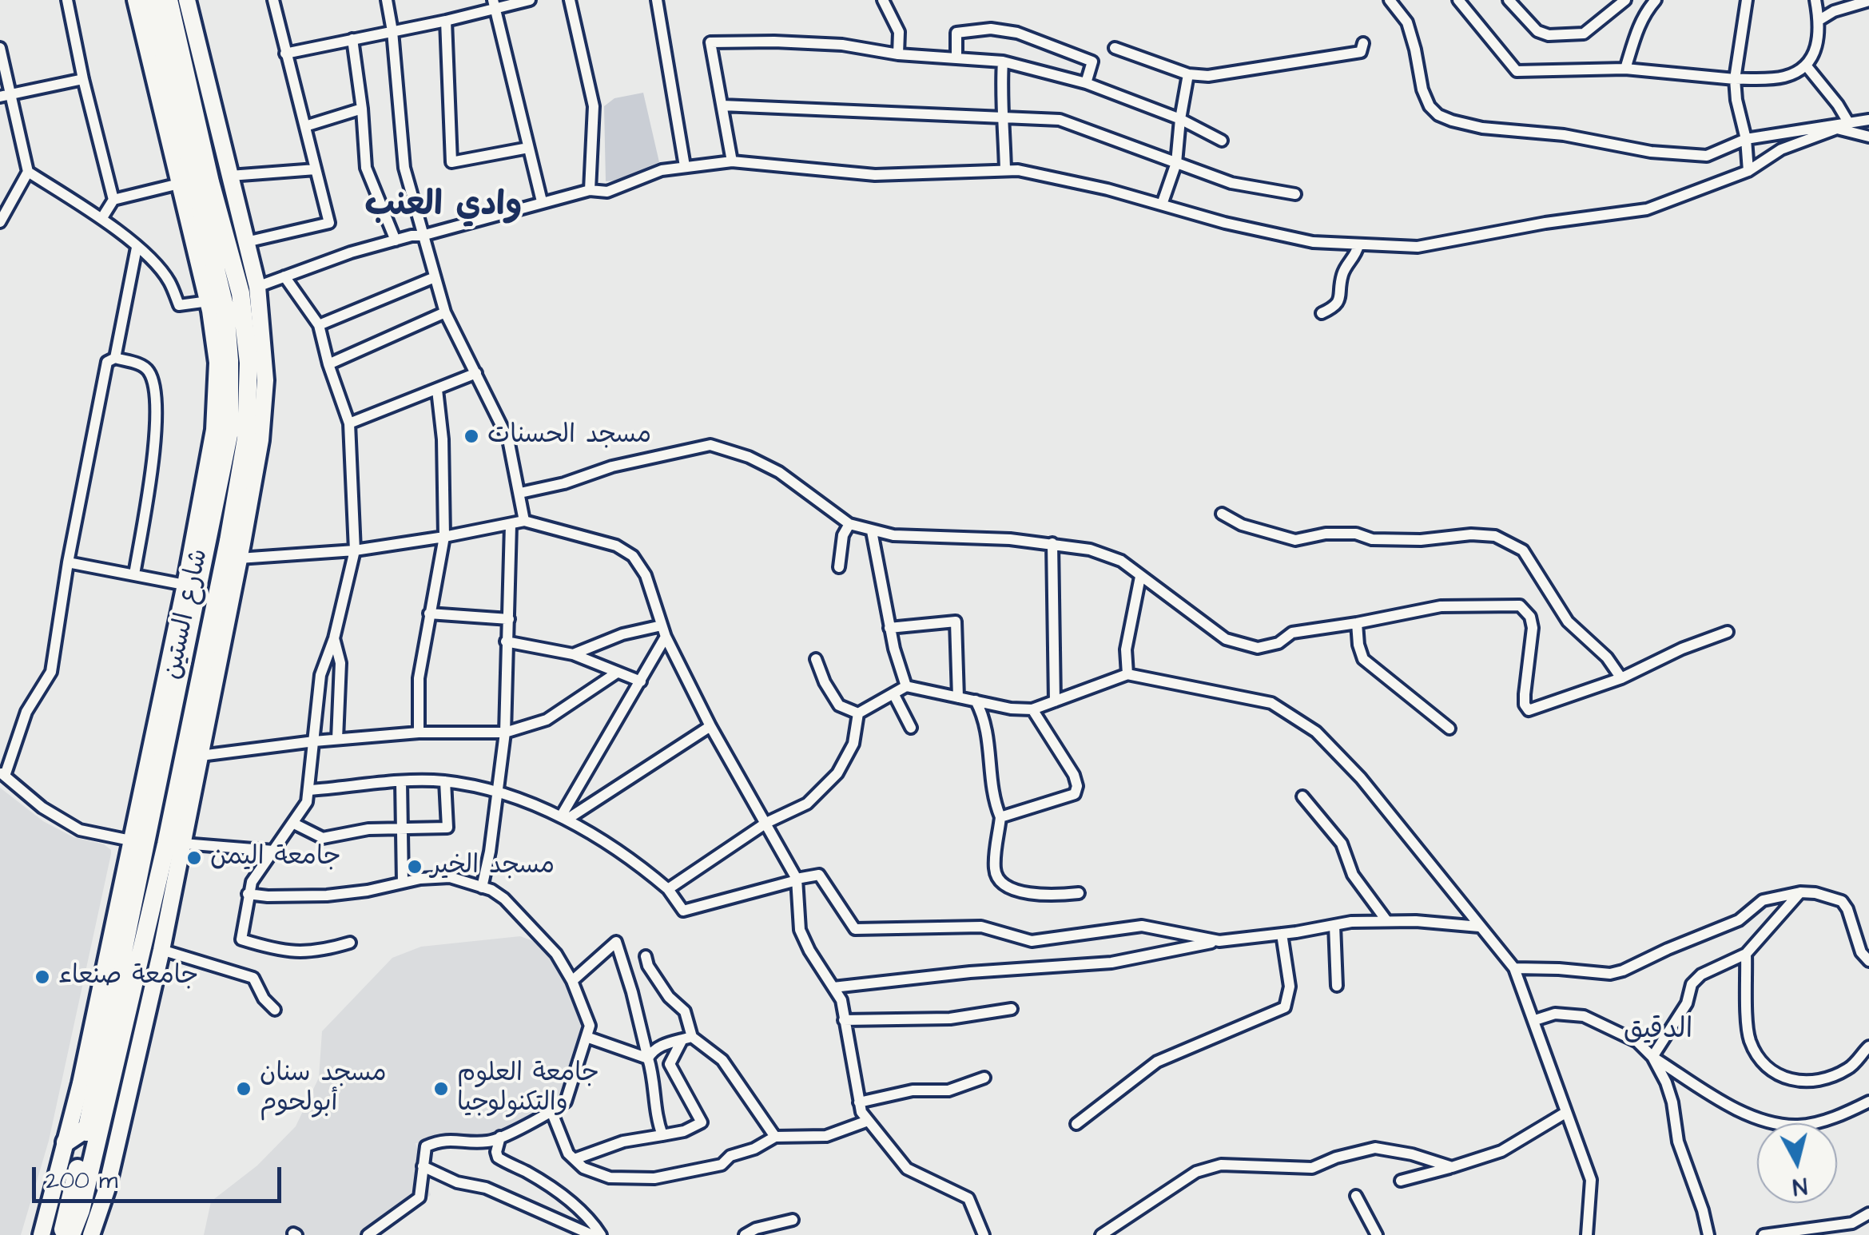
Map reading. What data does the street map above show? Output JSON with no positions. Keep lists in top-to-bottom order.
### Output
{
  "streets": {
    "highway": ["شارع الستين"]
  },
  "districts": ["وادي العنب", "الدقيق"],
  "places": [
    "مسجد الحسنات",
    "جامعة اليمن",
    "مسجد الخير",
    "جامعة صنعاء",
    "مسجد سنان أبولحوم",
    "جامعة العلوم والتكنولوجيا"
  ],
  "scale_bar": "200 m",
  "north": "bottom"
}
